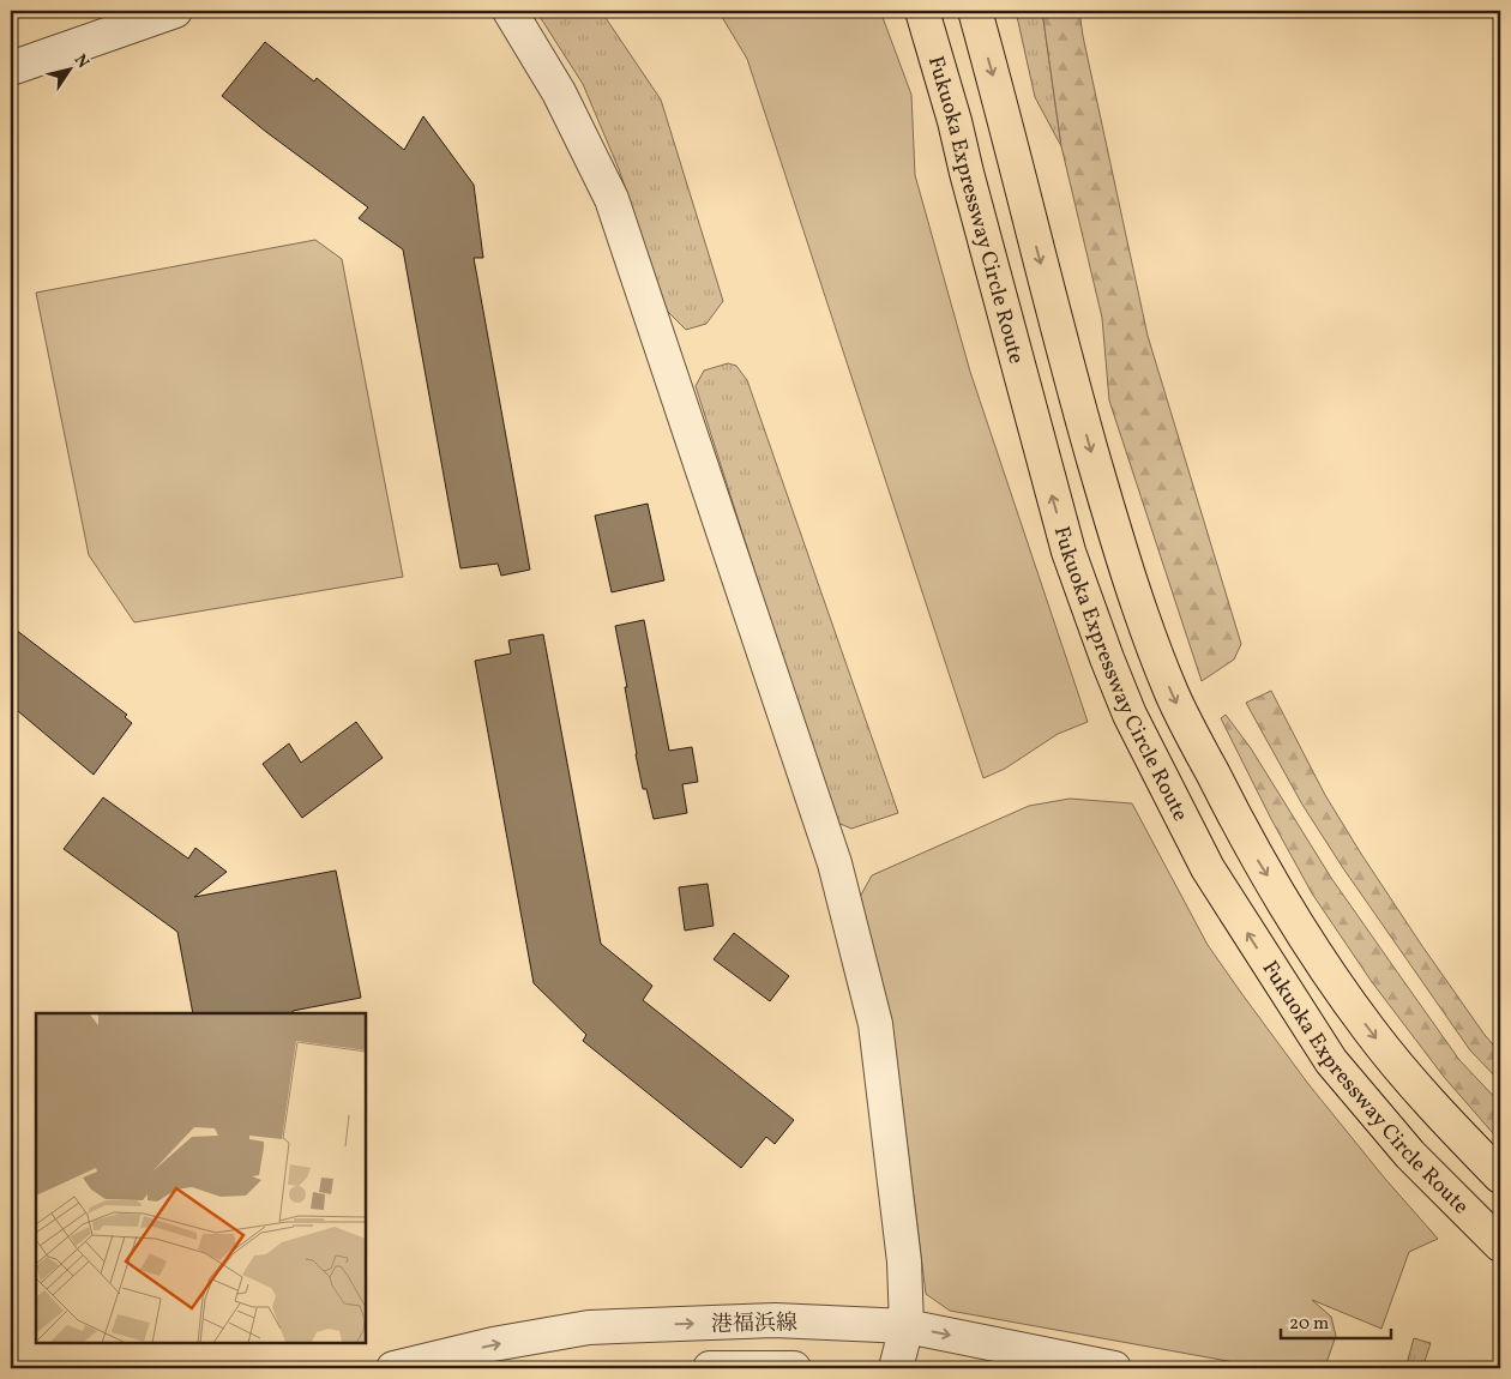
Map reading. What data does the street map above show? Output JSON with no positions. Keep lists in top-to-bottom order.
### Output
{
  "streets": {
    "highway": ["Fukuoka Expressway Circle Route"],
    "street": ["港福浜線"]
  },
  "one_way": ["港福浜線"],
  "scale_bar": "20 m",
  "north": "top right"
}
